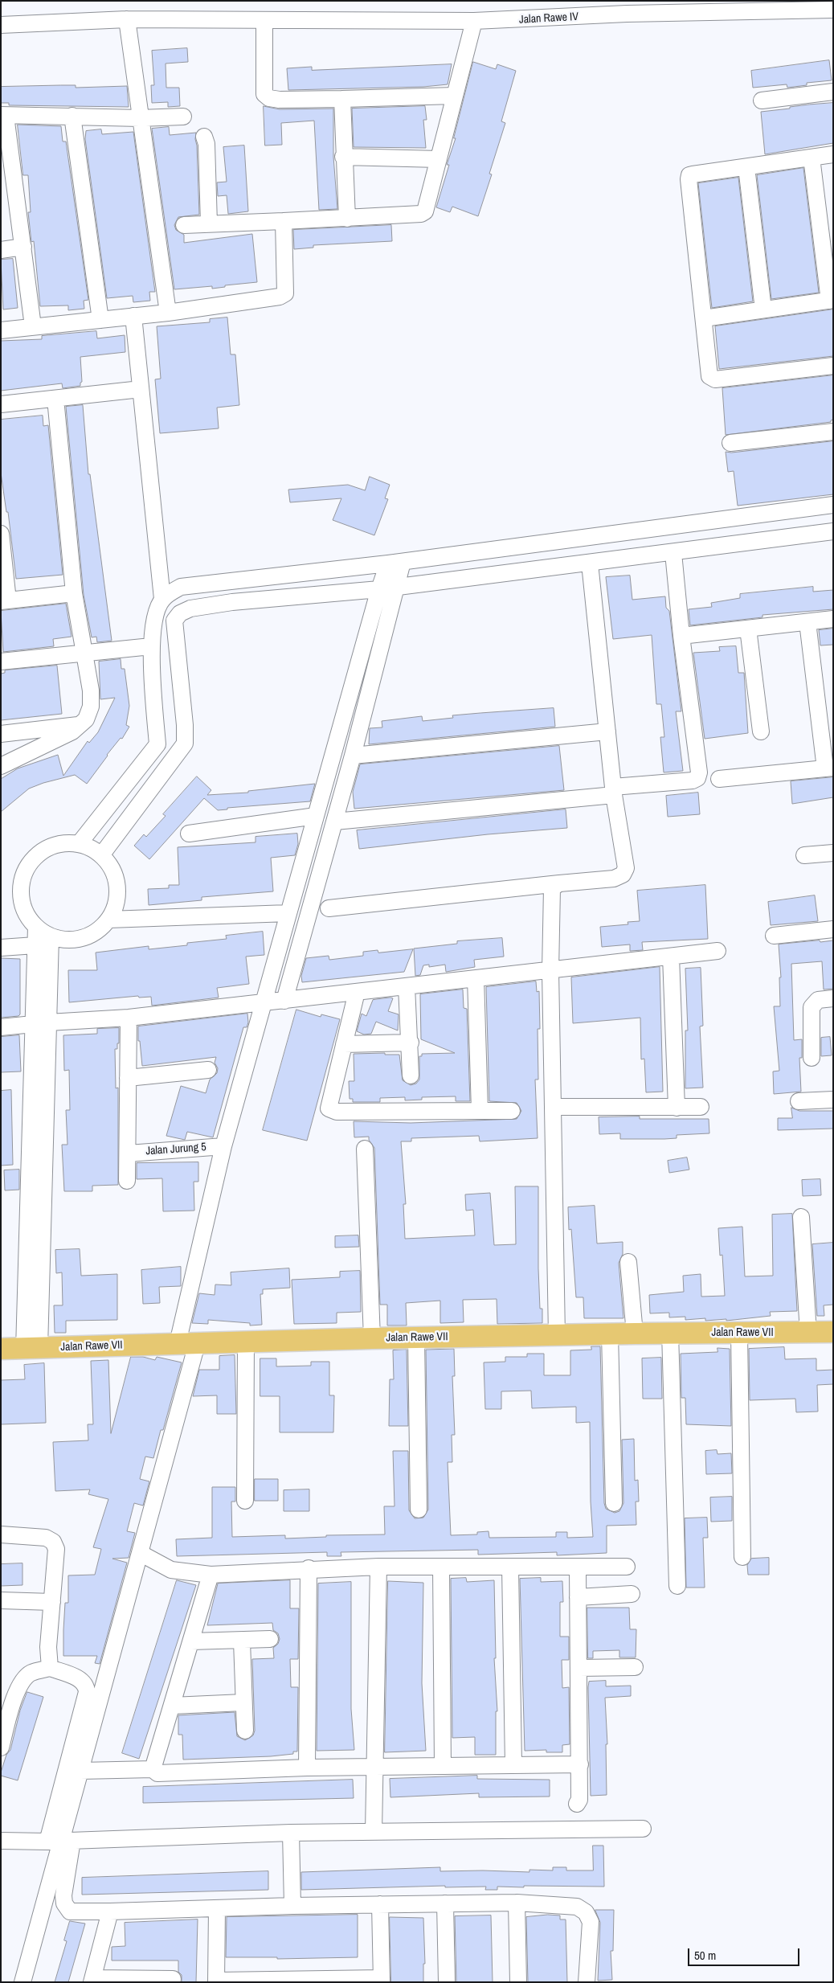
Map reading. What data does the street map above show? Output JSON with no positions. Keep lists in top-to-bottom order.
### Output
{
  "streets": {
    "main road": ["Jalan Rawe VII"],
    "street": ["Jalan Rawe IV", "Jalan Jurung 5"]
  },
  "scale_bar": "50 m"
}
